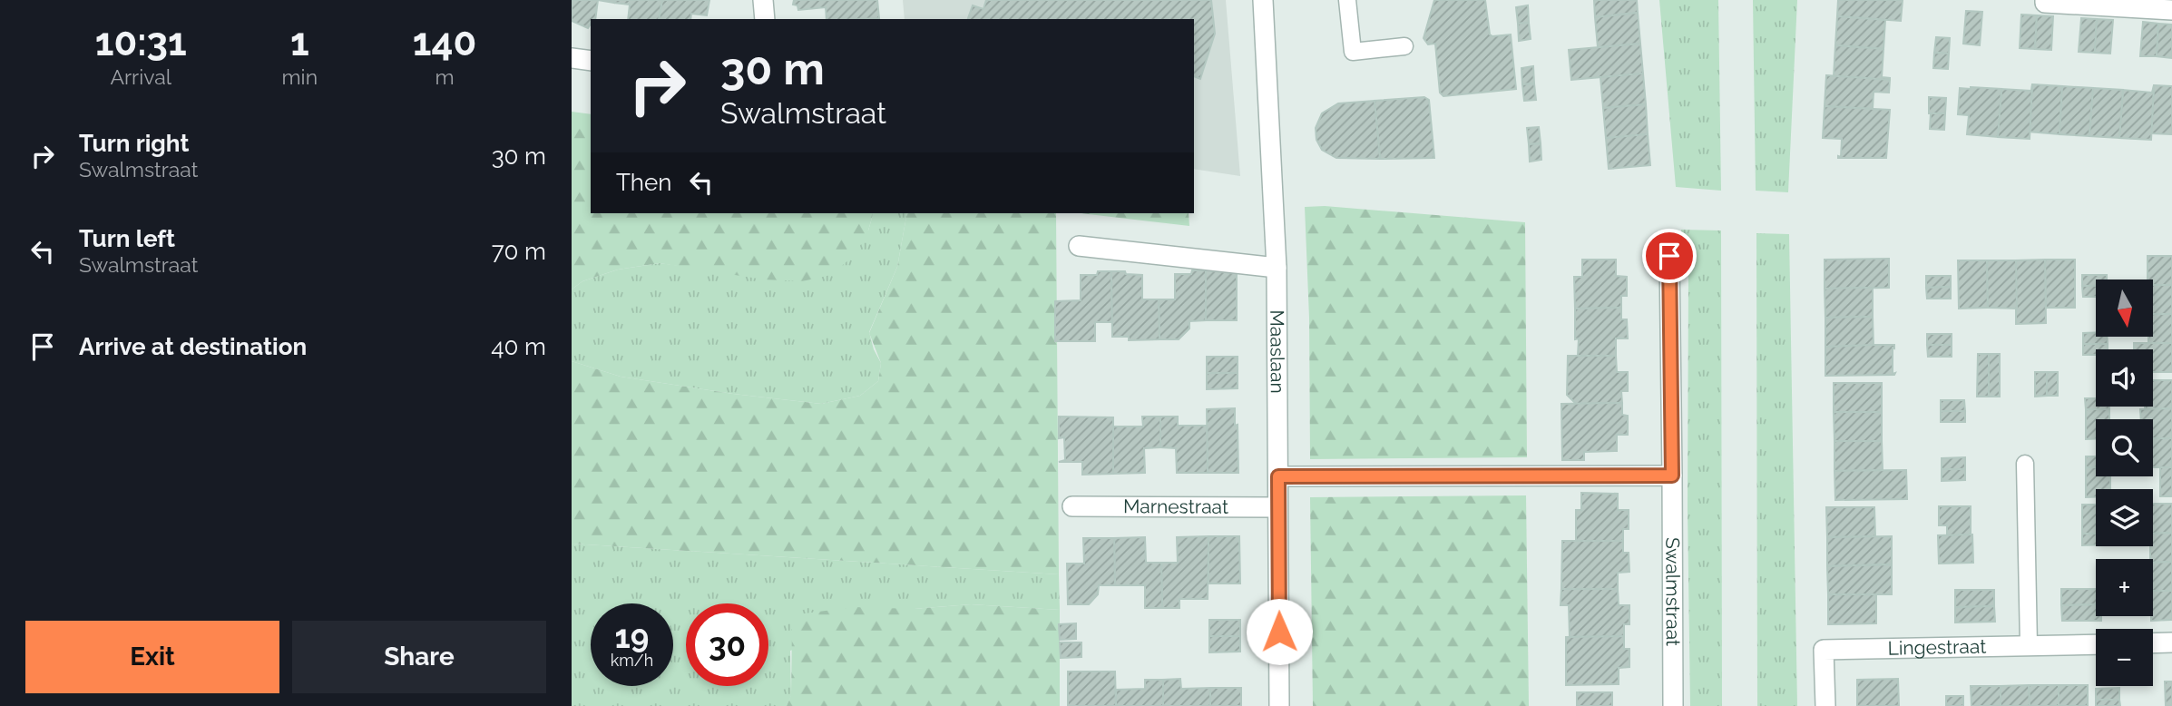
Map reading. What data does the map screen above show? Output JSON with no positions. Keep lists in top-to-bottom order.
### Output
{
  "streets": {
    "street": [
      "Maaslaan",
      "Marnestraat",
      "Swalmstraat",
      "Lingestraat"
    ]
  },
  "crossings": [
    ["Maaslaan", "Marnestraat"]
  ],
  "north": "bottom",
  "page": {
    "eta": [
      "10:31",
      "Arrival",
      "1",
      "min",
      "140",
      "m"
    ],
    "turn": ["30 m", "Swalmstraat"],
    "list": [
      {
        "name": "Turn right",
        "note": "Swalmstraat",
        "value": "30 m"
      },
      {
        "name": "Turn left",
        "note": "Swalmstraat",
        "value": "70 m"
      },
      {
        "name": "Arrive at destination",
        "value": "40 m"
      }
    ],
    "then": "Then",
    "map_buttons": ["+", "−"],
    "speed": "19 km/h",
    "limit": "30",
    "buttons": ["Exit", "Share"]
  }
}
